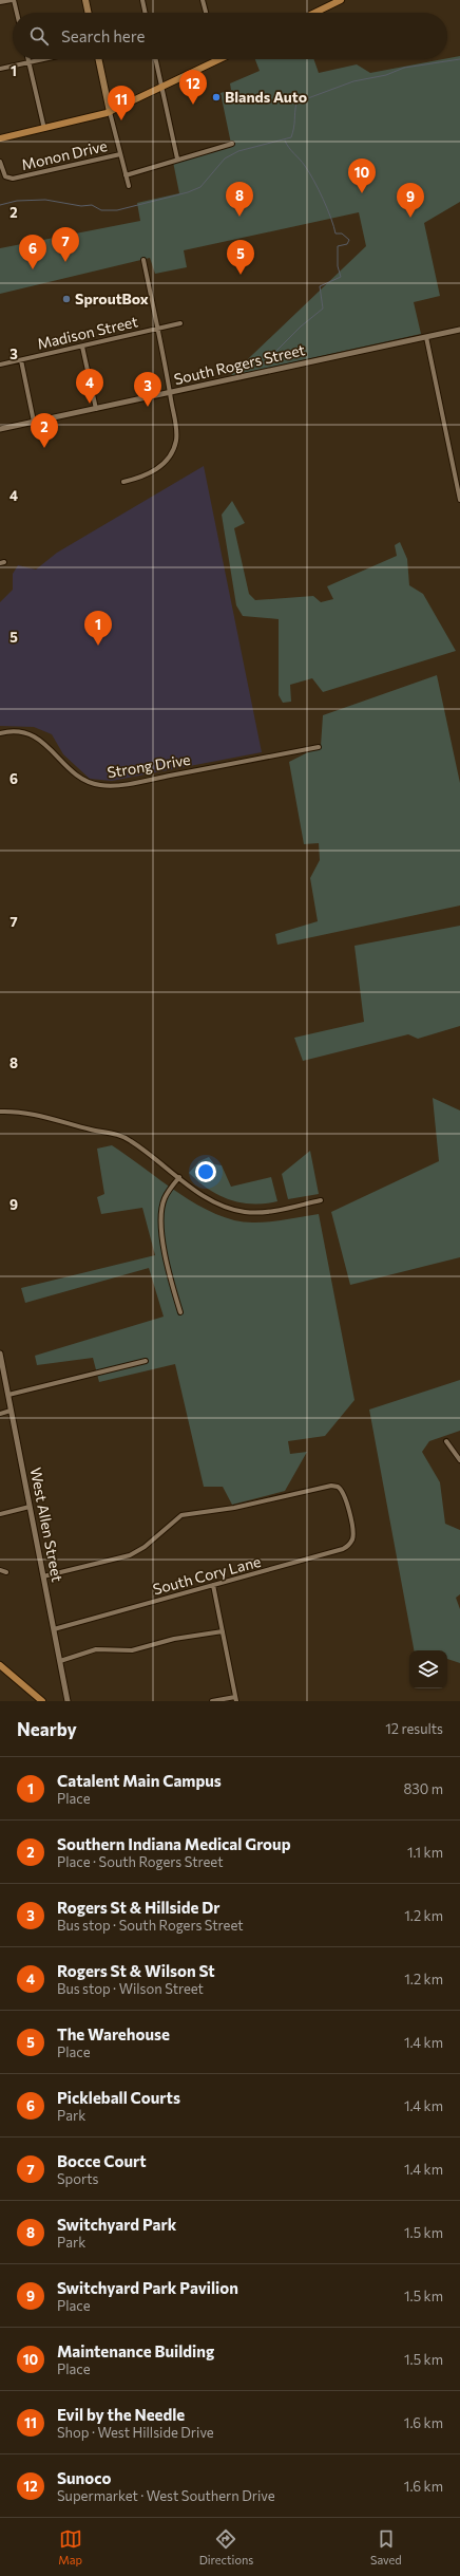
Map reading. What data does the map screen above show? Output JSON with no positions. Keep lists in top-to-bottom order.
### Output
{
  "streets": {
    "street": [
      "Monon Drive",
      "Madison Street",
      "South Rogers Street",
      "Strong Drive",
      "West Allen Street",
      "South Cory Lane"
    ]
  },
  "crossings": [
    ["West Allen Street", "South Cory Lane"]
  ],
  "places": ["Blands Auto", "SproutBox"],
  "page": {
    "search": "Search here",
    "pins": [
      "12",
      "11",
      "10",
      "8",
      "9",
      "7",
      "6",
      "5",
      "4",
      "3",
      "2",
      "1"
    ],
    "heading": ["Nearby", "12 results"],
    "list": [
      {
        "mark": "1",
        "name": "Catalent Main Campus",
        "note": "Place",
        "value": "830 m"
      },
      {
        "mark": "2",
        "name": "Southern Indiana Medical Group",
        "note": "Place · South Rogers Street",
        "value": "1.1 km"
      },
      {
        "mark": "3",
        "name": "Rogers St & Hillside Dr",
        "note": "Bus stop · South Rogers Street",
        "value": "1.2 km"
      },
      {
        "mark": "4",
        "name": "Rogers St & Wilson St",
        "note": "Bus stop · Wilson Street",
        "value": "1.2 km"
      },
      {
        "mark": "5",
        "name": "The Warehouse",
        "note": "Place",
        "value": "1.4 km"
      },
      {
        "mark": "6",
        "name": "Pickleball Courts",
        "note": "Park",
        "value": "1.4 km"
      },
      {
        "mark": "7",
        "name": "Bocce Court",
        "note": "Sports",
        "value": "1.4 km"
      },
      {
        "mark": "8",
        "name": "Switchyard Park",
        "note": "Park",
        "value": "1.5 km"
      },
      {
        "mark": "9",
        "name": "Switchyard Park Pavilion",
        "note": "Place",
        "value": "1.5 km"
      },
      {
        "mark": "10",
        "name": "Maintenance Building",
        "note": "Place",
        "value": "1.5 km"
      },
      {
        "mark": "11",
        "name": "Evil by the Needle",
        "note": "Shop · West Hillside Drive",
        "value": "1.6 km"
      },
      {
        "mark": "12",
        "name": "Sunoco",
        "note": "Supermarket · West Southern Drive",
        "value": "1.6 km"
      }
    ],
    "nav": ["Map", "Directions", "Saved"]
  },
  "grid": {
    "rows": [
      "1",
      "2",
      "3",
      "4",
      "5",
      "6",
      "7",
      "8",
      "9"
    ]
  }
}
